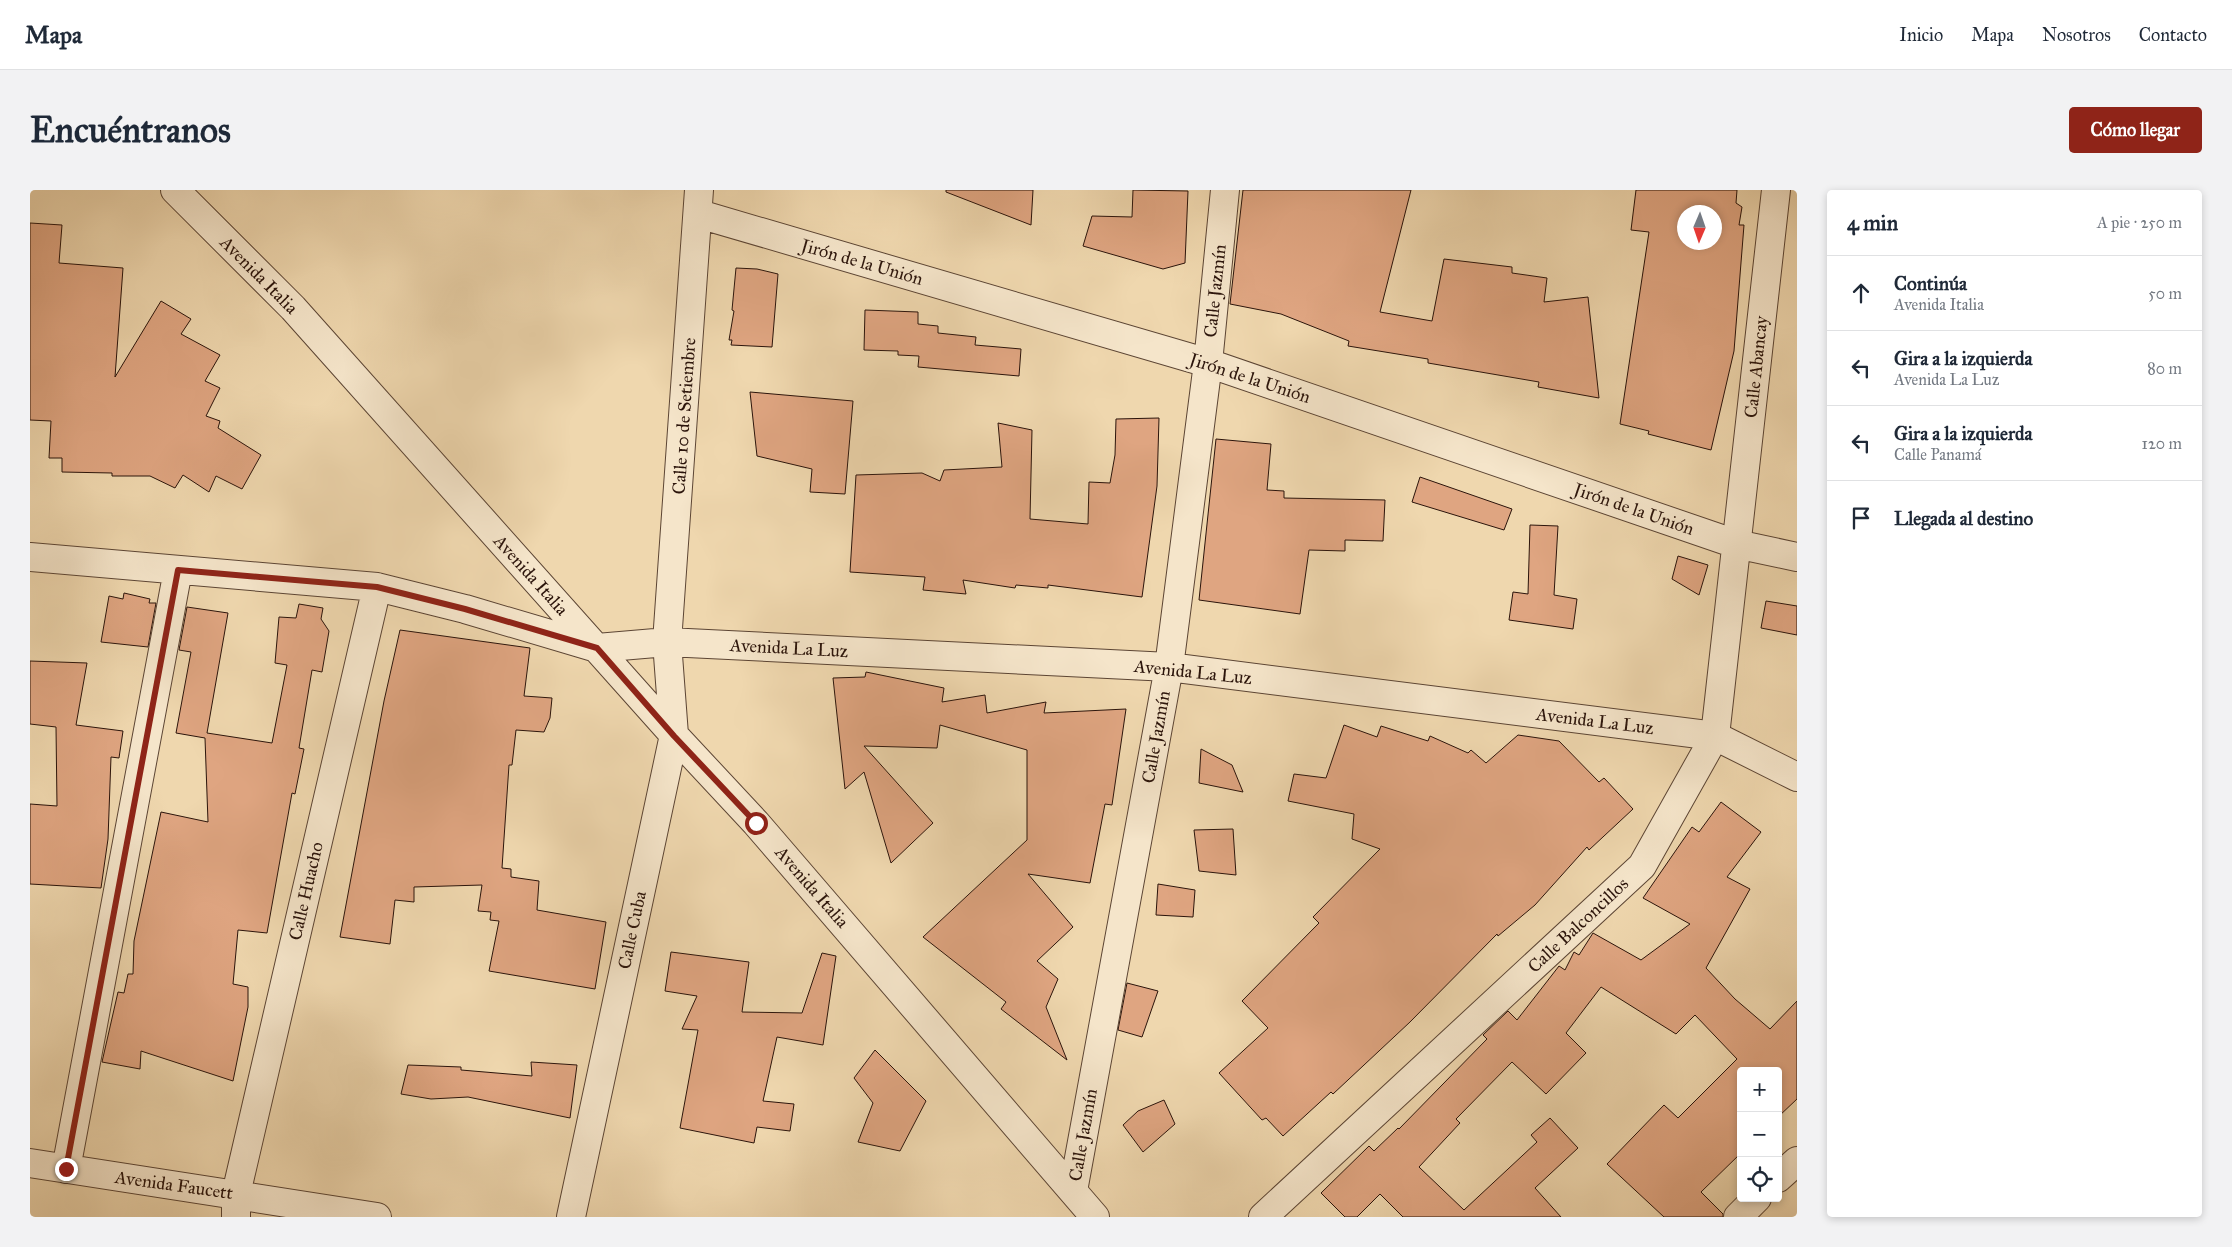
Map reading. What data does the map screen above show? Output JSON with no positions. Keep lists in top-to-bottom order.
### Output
{
  "streets": {
    "street": [
      "Jirón de la Unión",
      "Avenida Italia",
      "Calle Jazmín",
      "Calle Abancay",
      "Calle 10 de Setiembre",
      "Avenida La Luz",
      "Calle Huacho",
      "Calle Balconcillos",
      "Calle Cuba",
      "Avenida Faucett"
    ]
  },
  "crossings": [
    ["Jirón de la Unión", "Calle Jazmín"],
    ["Jirón de la Unión", "Calle Abancay"],
    ["Jirón de la Unión", "Calle 10 de Setiembre"],
    ["Jirón de la Unión", "Calle Balconcillos"],
    ["Avenida Italia", "Calle Jazmín"],
    ["Avenida Italia", "Avenida La Luz"],
    ["Avenida Italia", "Calle Cuba"],
    ["Calle Jazmín", "Avenida La Luz"],
    ["Calle Abancay", "Calle Balconcillos"],
    ["Calle 10 de Setiembre", "Avenida La Luz"],
    ["Calle 10 de Setiembre", "Calle Cuba"],
    ["Avenida La Luz", "Calle Balconcillos"],
    ["Avenida La Luz", "Calle Cuba"],
    ["Calle Huacho", "Avenida Faucett"]
  ],
  "north": "bottom",
  "page": {
    "header": "Mapa",
    "nav": [
      "Inicio",
      "Mapa",
      "Nosotros",
      "Contacto"
    ],
    "buttons": "Cómo llegar",
    "title": "Encuéntranos",
    "heading": ["4 min", "A pie · 250 m"],
    "list": [
      ["Continúa", "Avenida Italia", "50 m"],
      ["Gira a la izquierda", "Avenida La Luz", "80 m"],
      ["Gira a la izquierda", "Calle Panamá", "120 m"],
      "Llegada al destino"
    ],
    "map_buttons": ["+", "−"]
  }
}
